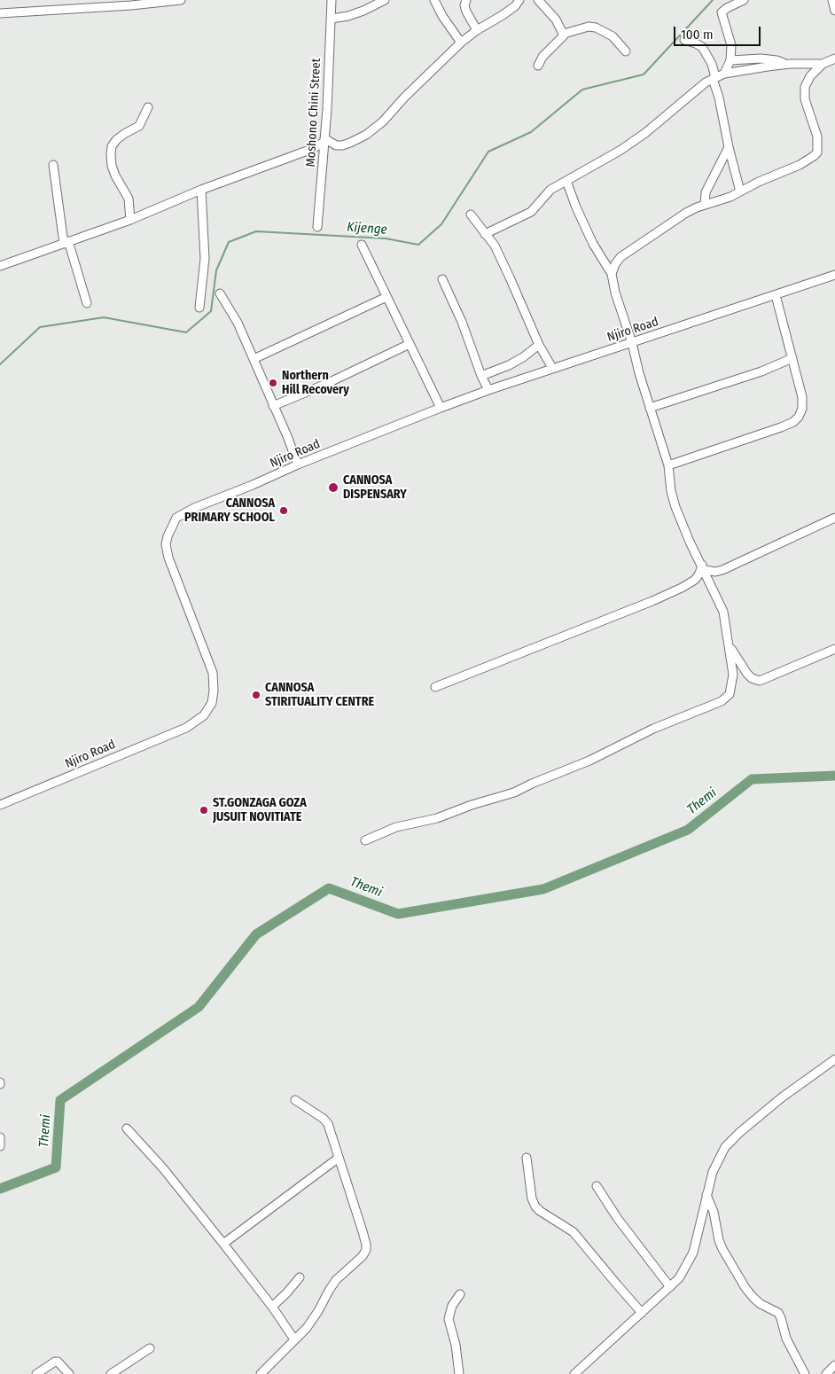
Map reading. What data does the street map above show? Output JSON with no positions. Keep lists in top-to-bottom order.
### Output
{
  "streets": {
    "street": ["Moshono Chini Street", "Njiro Road"]
  },
  "water": ["Kijenge", "Themi"],
  "places": [
    "Northern Hill Recovery",
    "CANNOSA DISPENSARY",
    "CANNOSA PRIMARY SCHOOL",
    "CANNOSA STIRITUALITY CENTRE",
    "ST.GONZAGA GOZA JUSUIT NOVITIATE"
  ],
  "scale_bar": "100 m"
}
